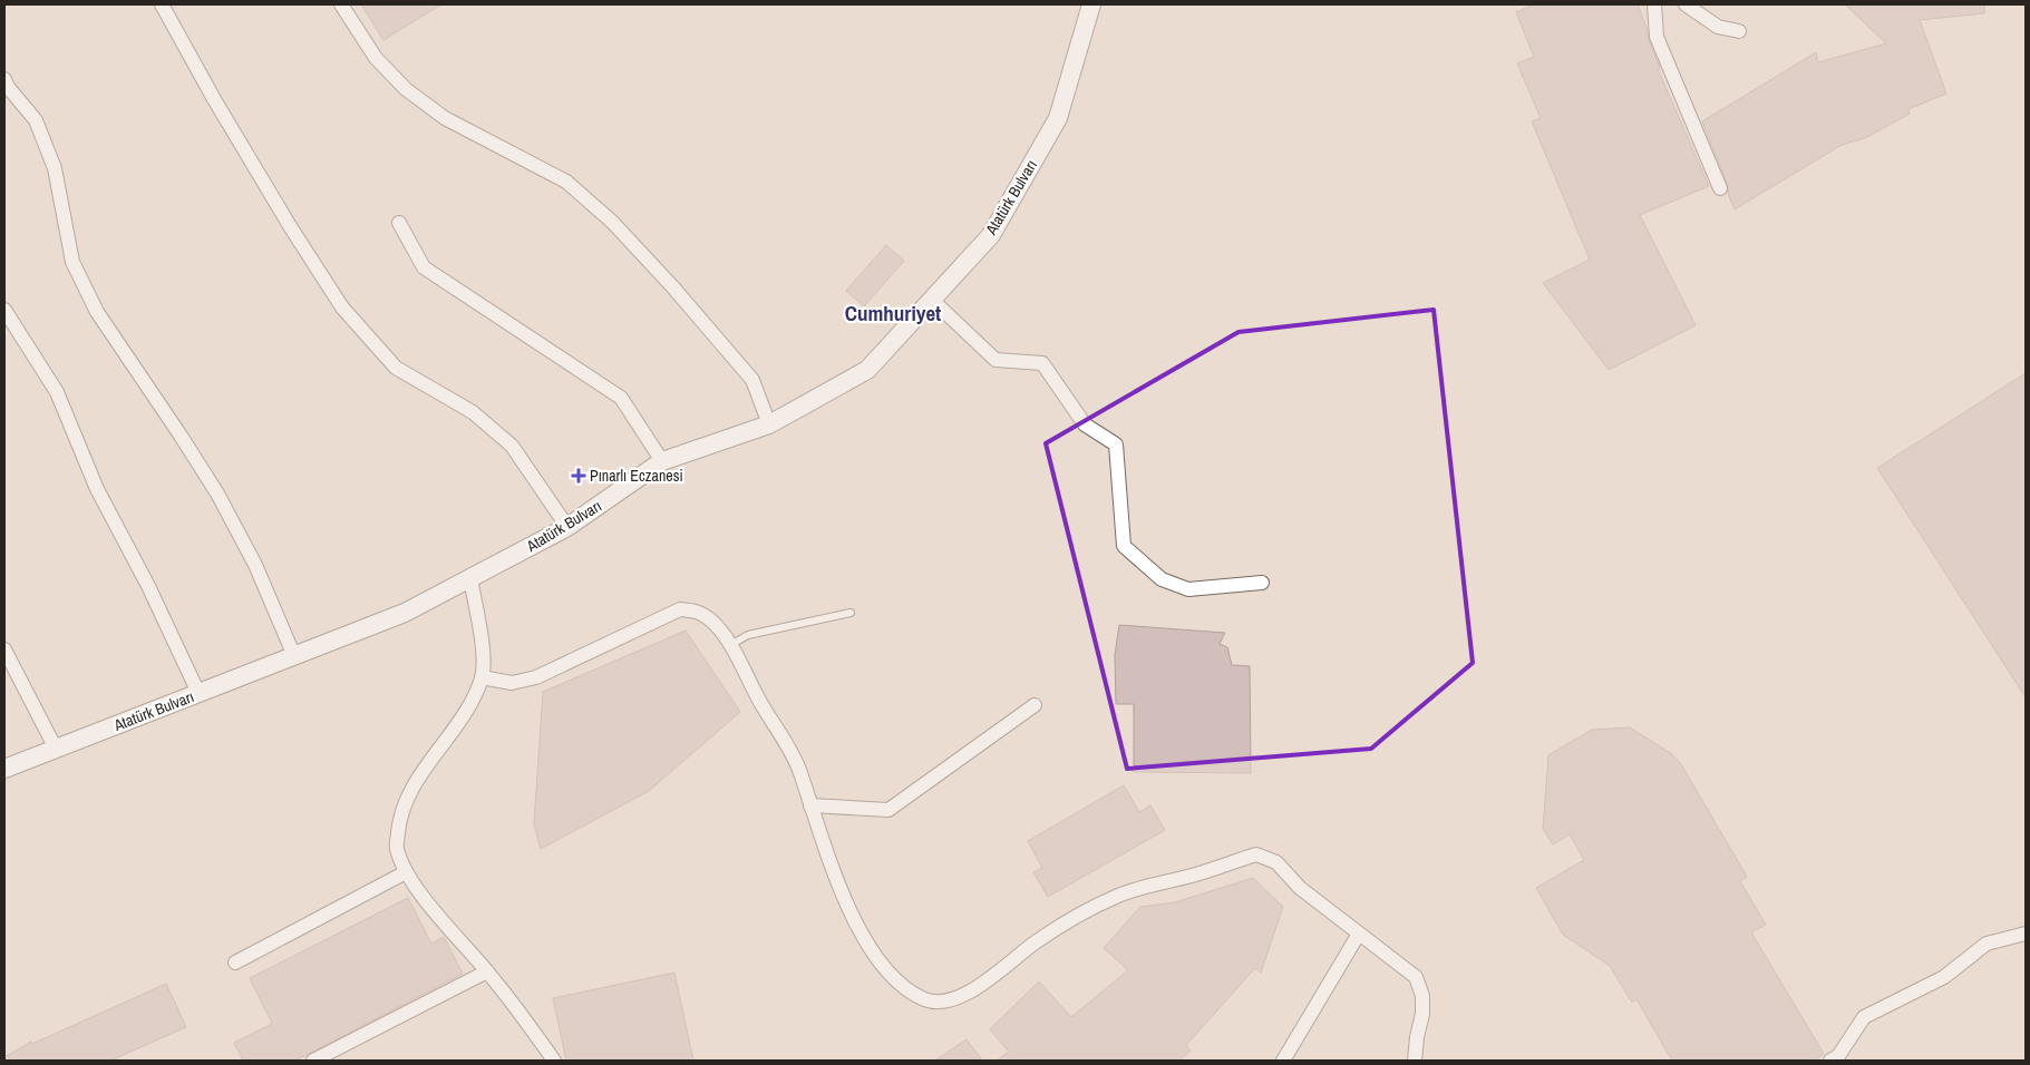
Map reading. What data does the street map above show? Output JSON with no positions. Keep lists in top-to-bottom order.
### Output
{
  "streets": {
    "street": ["Atatürk Bulvarı"]
  },
  "districts": ["Cumhuriyet"],
  "places": {
    "health": ["Pınarlı Eczanesi"]
  }
}
